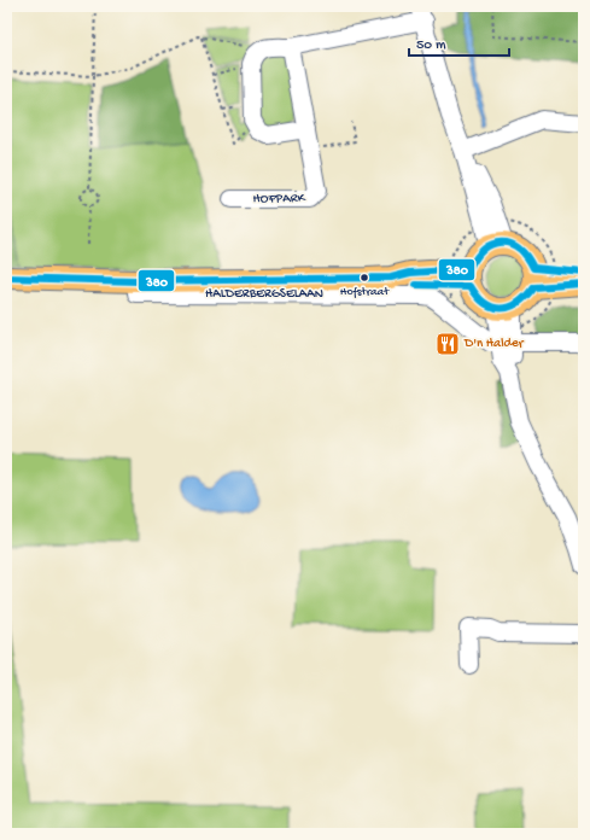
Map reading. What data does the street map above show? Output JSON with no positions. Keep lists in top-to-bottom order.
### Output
{
  "streets": {
    "main road": ["HALDERBERGSELAAN"],
    "street": ["HOFPARK"]
  },
  "places": {
    "other": ["Hofstraat"],
    "restaurant": ["D'n Halder"]
  },
  "lines": ["transit line 380"],
  "scale_bar": "50 m"
}
